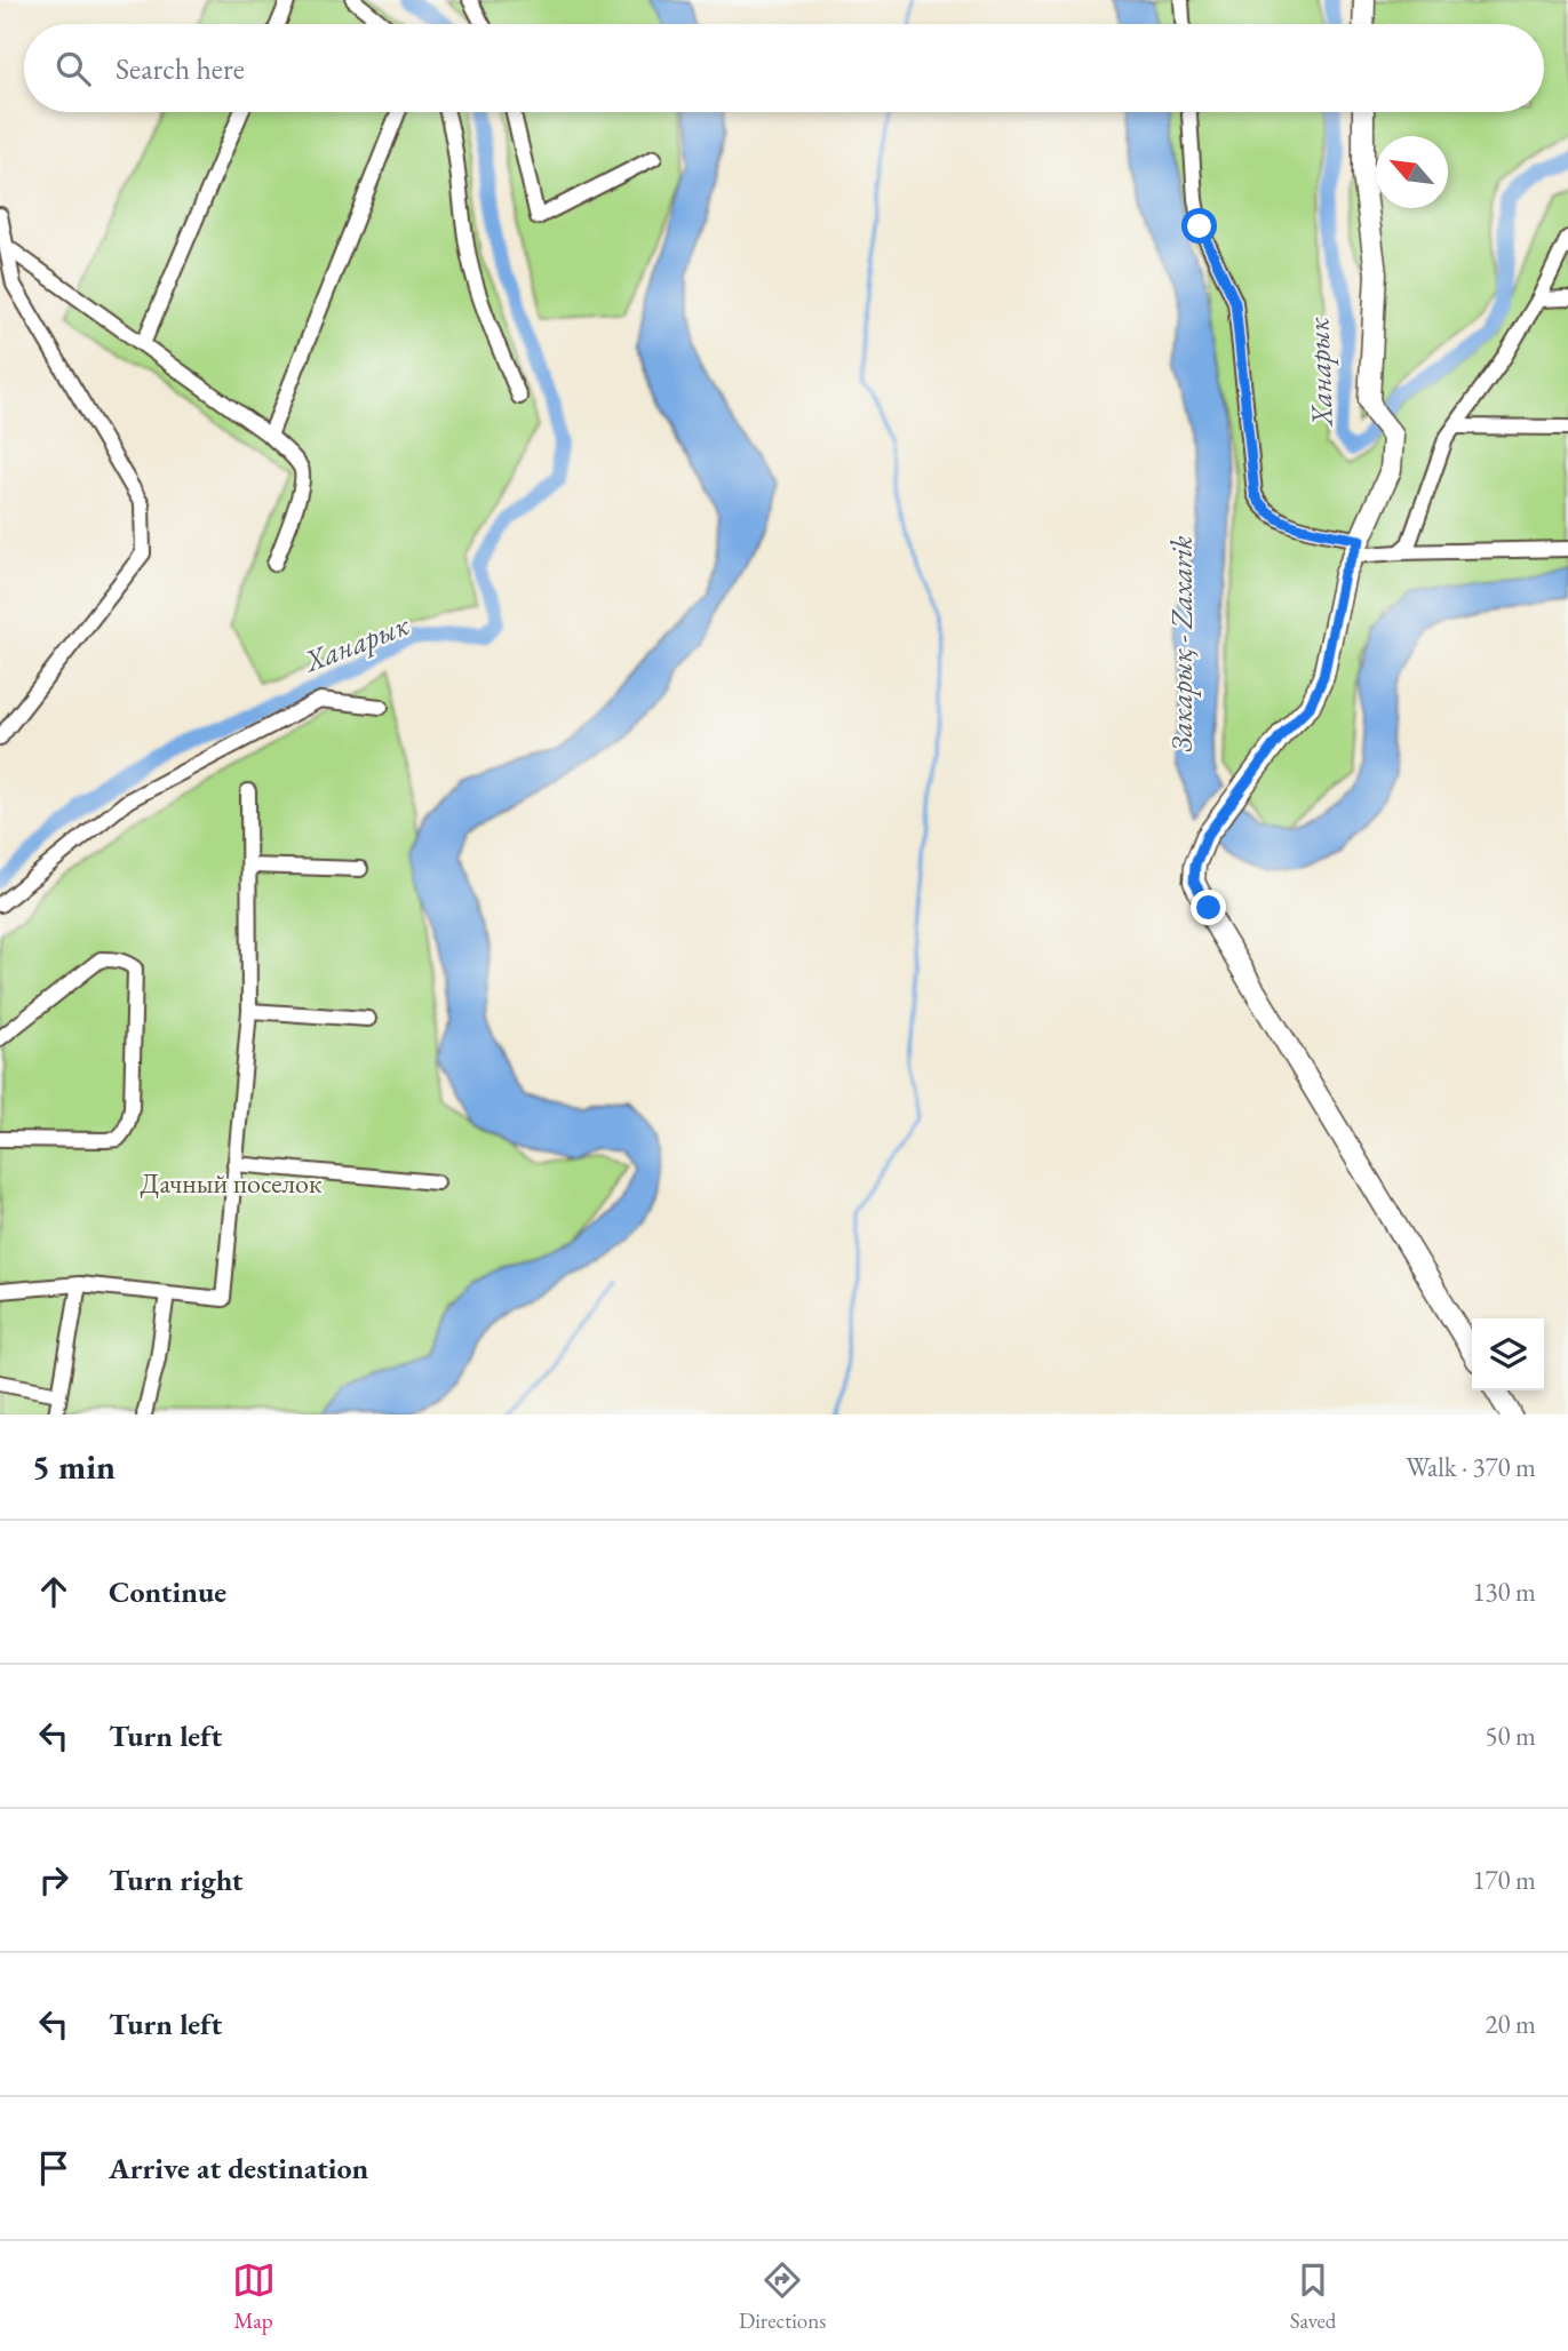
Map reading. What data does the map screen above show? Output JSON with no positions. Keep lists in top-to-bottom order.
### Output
{
  "water": ["Ханарык", "Закарық - Zaxarik"],
  "parks": ["Дачный поселок"],
  "north": "top left",
  "page": {
    "search": "Search here",
    "heading": ["5 min", "Walk · 370 m"],
    "list": [
      ["Continue", "130 m"],
      ["Turn left", "50 m"],
      ["Turn right", "170 m"],
      ["Turn left", "20 m"],
      "Arrive at destination"
    ],
    "nav": ["Map", "Directions", "Saved"]
  }
}
